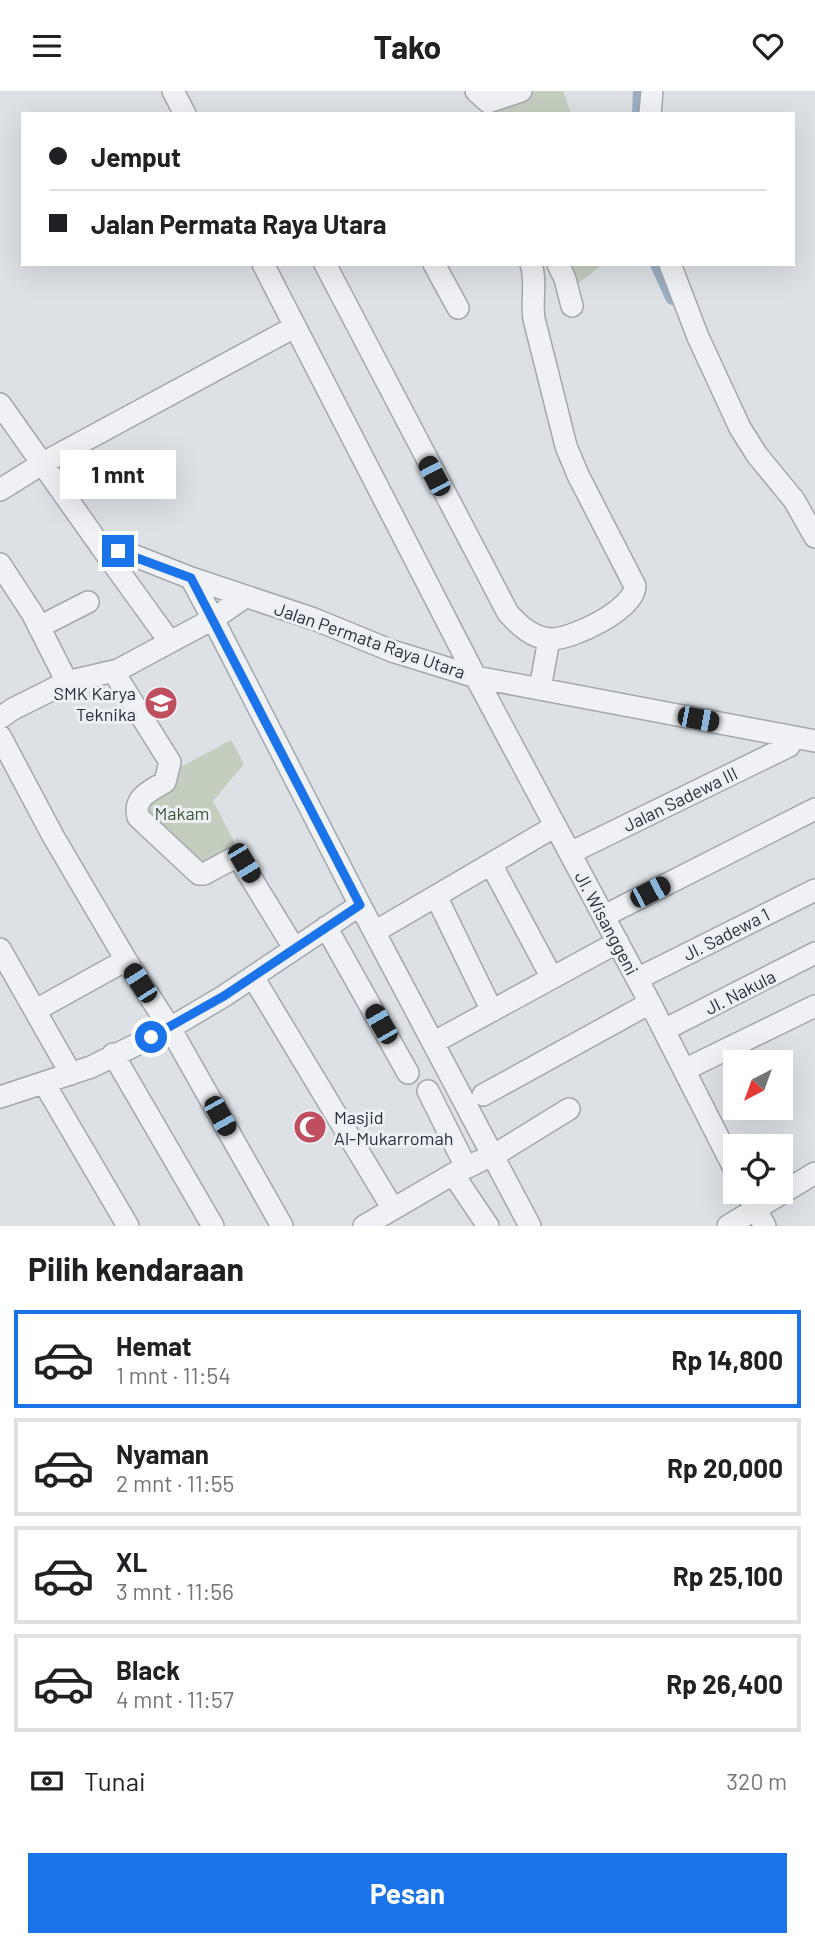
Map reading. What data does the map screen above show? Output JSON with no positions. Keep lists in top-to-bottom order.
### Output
{
  "streets": {
    "street": [
      "Jalan Permata Raya Utara",
      "Jalan Sadewa III",
      "Jl. Wisanggeni",
      "Jl. Sadewa 1",
      "Jl. Nakula"
    ]
  },
  "crossings": [
    ["Jalan Permata Raya Utara", "Jl. Wisanggeni"],
    ["Jalan Sadewa III", "Jl. Wisanggeni"],
    ["Jl. Wisanggeni", "Jl. Sadewa 1"],
    ["Jl. Wisanggeni", "Jl. Nakula"]
  ],
  "parks": ["Makam"],
  "places": {
    "school or university": ["SMK Karya Teknika"],
    "mosque": ["Masjid Al-Mukarromah"]
  },
  "north": "bottom left",
  "page": {
    "header": "Tako",
    "banner": ["Jemput", "Jalan Permata Raya Utara"],
    "bubble": "1 mnt",
    "heading": "Pilih kendaraan",
    "list": [
      {
        "name": "Hemat",
        "note": "1 mnt · 11:54",
        "value": "Rp 14,800"
      },
      {
        "name": "Nyaman",
        "note": "2 mnt · 11:55",
        "value": "Rp 20,000"
      },
      {
        "name": "XL",
        "note": "3 mnt · 11:56",
        "value": "Rp 25,100"
      },
      {
        "name": "Black",
        "note": "4 mnt · 11:57",
        "value": "Rp 26,400"
      }
    ],
    "pay": ["Tunai", "320 m"],
    "buttons": "Pesan"
  }
}
